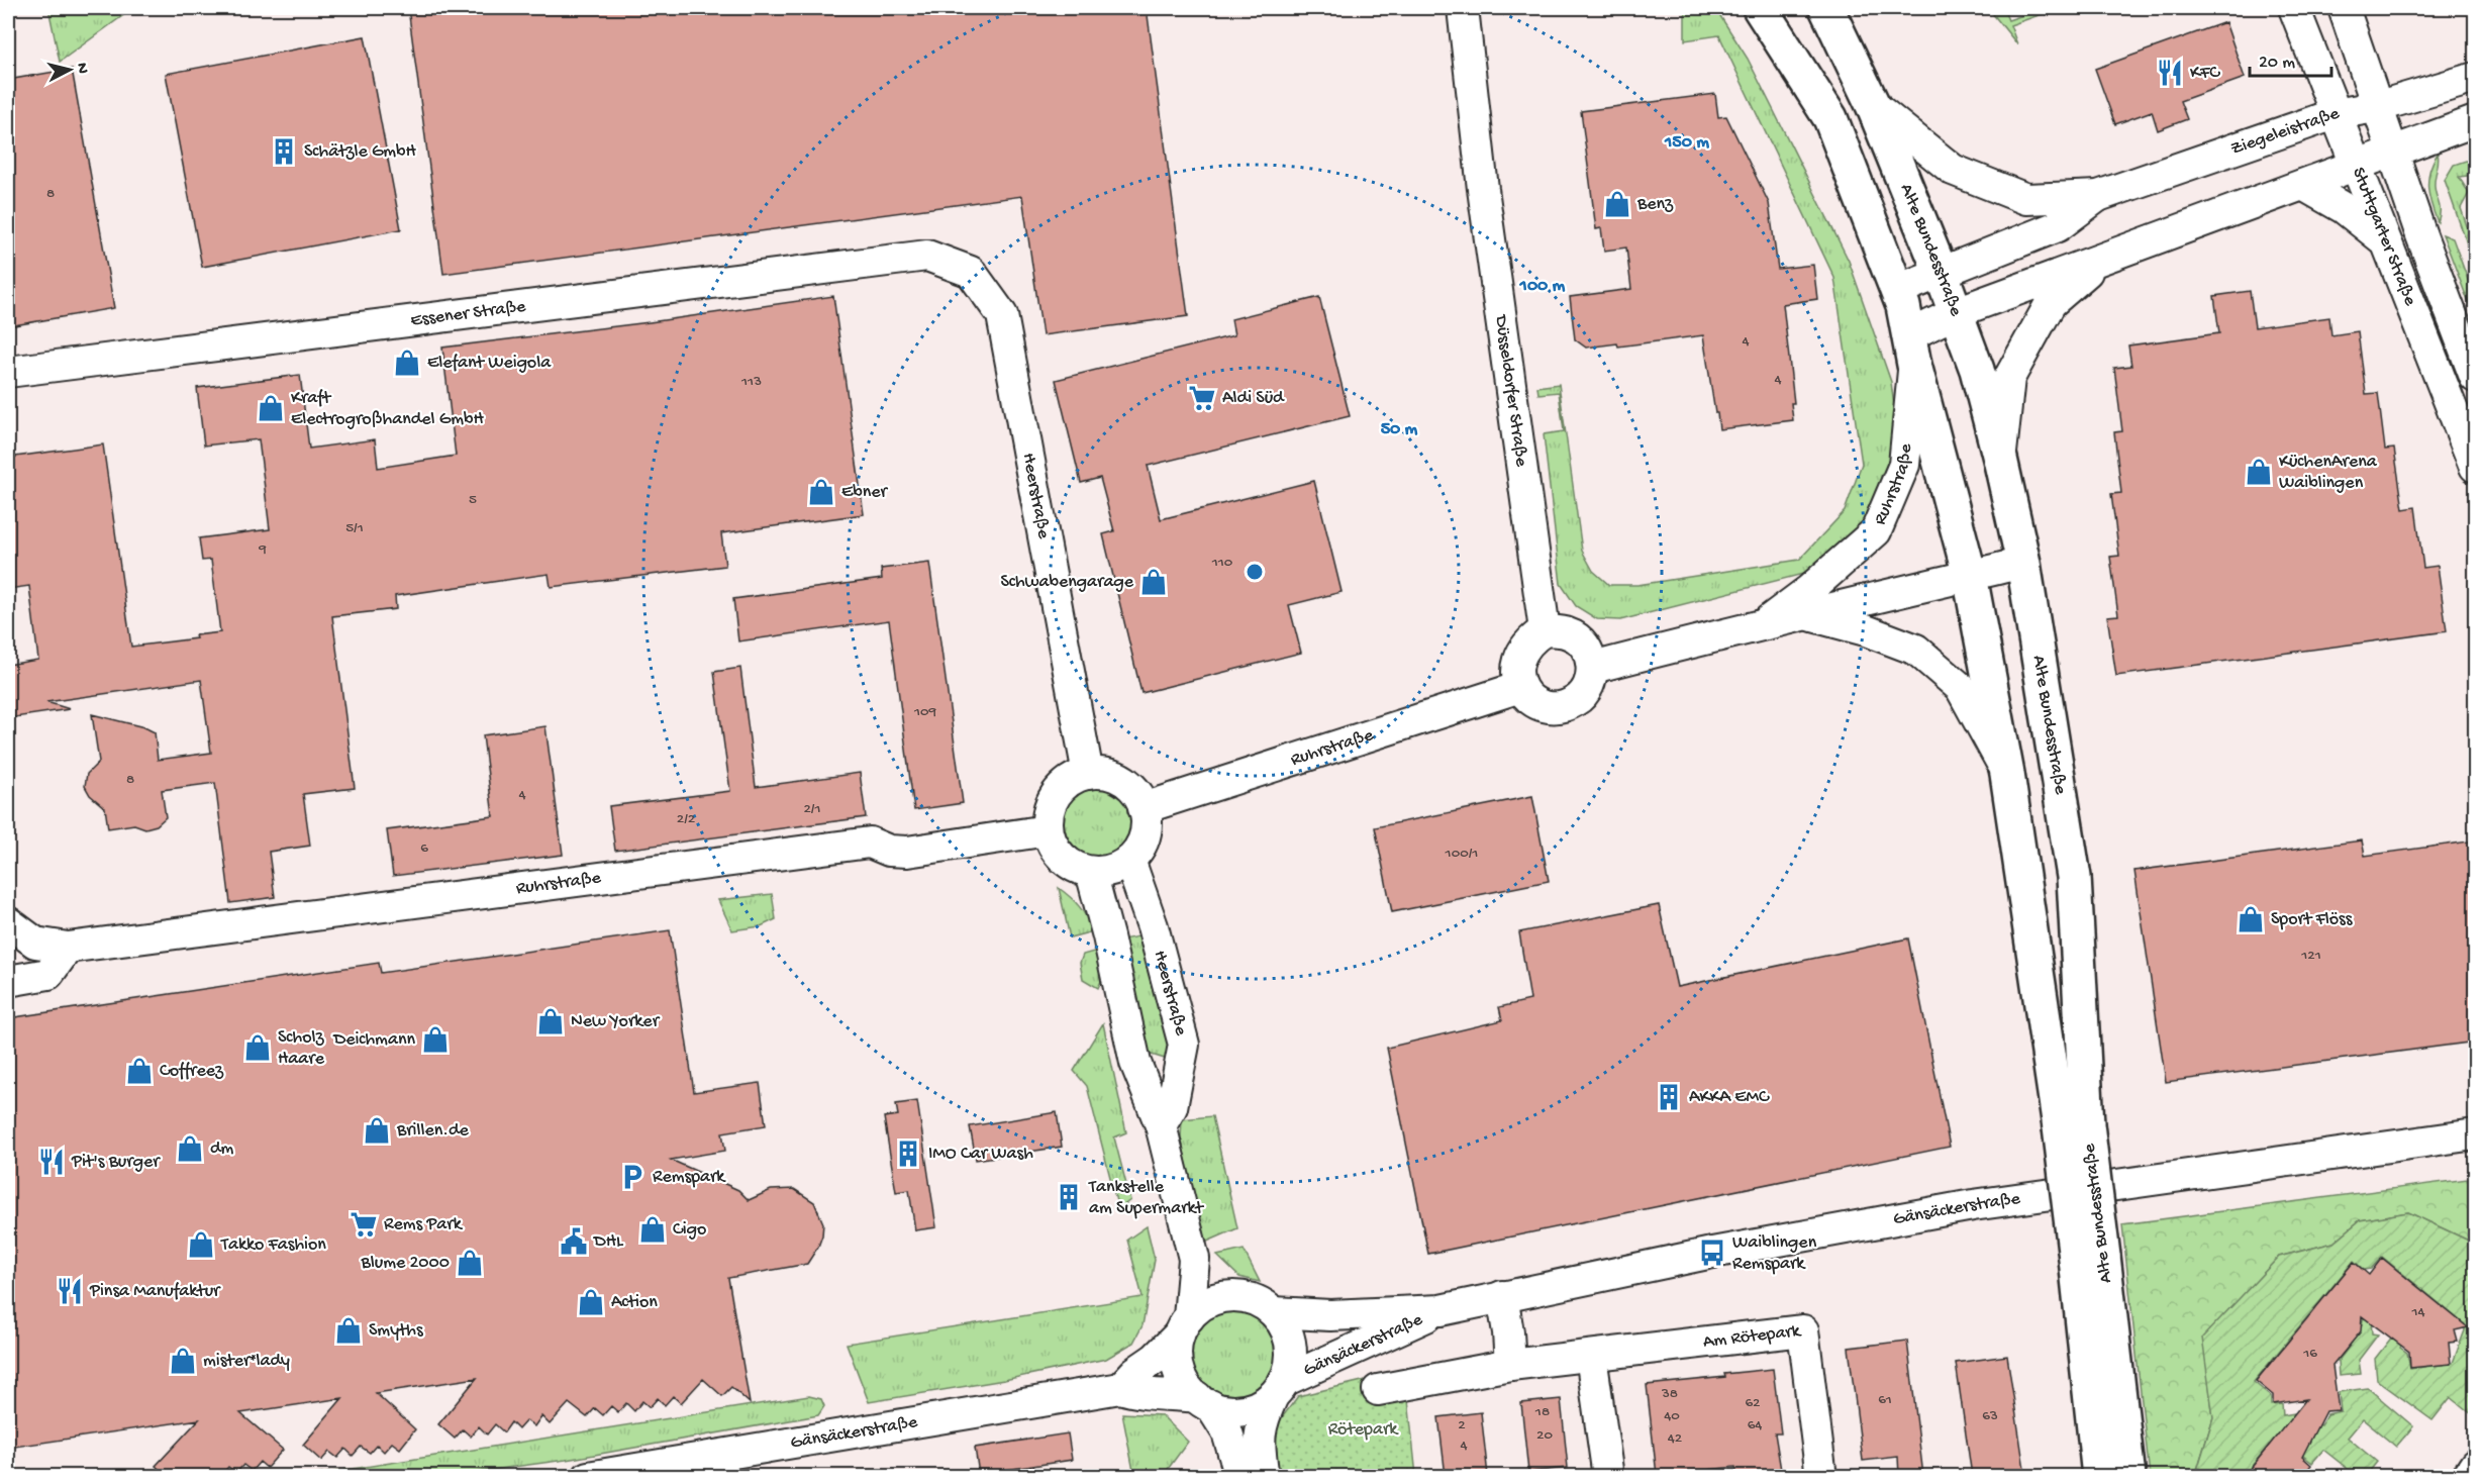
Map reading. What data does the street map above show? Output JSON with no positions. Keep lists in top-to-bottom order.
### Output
{
  "streets": {
    "main road": ["Alte Bundesstraße"],
    "street": [
      "Ziegeleistraße",
      "Stuttgarter Straße",
      "Essener Straße",
      "Düsseldorfer Straße",
      "Ruhrstraße",
      "Heerstraße",
      "Gänsäckerstraße",
      "Am Rötepark"
    ]
  },
  "crossings": [
    ["Ziegeleistraße", "Stuttgarter Straße"],
    ["Ziegeleistraße", "Alte Bundesstraße"],
    ["Alte Bundesstraße", "Ruhrstraße"],
    ["Essener Straße", "Heerstraße"],
    ["Düsseldorfer Straße", "Ruhrstraße"],
    ["Ruhrstraße", "Heerstraße"]
  ],
  "parks": ["Rötepark"],
  "places": {
    "restaurant": ["KFC", "Pit's Burger", "Pinsa Manufaktur"],
    "building": [
      "Schätzle GmbH",
      "AKKA EMC",
      "IMO Car Wash",
      "Tankstelle am Supermarkt"
    ],
    "shop": [
      "Benz",
      "Elefant Weigola",
      "Kraft Electrogroßhandel GmbH",
      "KüchenArena Waiblingen",
      "Ebner",
      "Schwabengarage",
      "Sport Flöss",
      "New Yorker",
      "Deichmann",
      "Scholz Haare",
      "Coffreez",
      "Brillen.de",
      "dm",
      "Cigo",
      "Takko Fashion",
      "Blume 2000",
      "Action",
      "Smyths",
      "mister*lady"
    ],
    "supermarket": ["Aldi Süd", "Rems Park"],
    "parking": ["Remspark"],
    "public building": ["DHL"],
    "bus stop": ["Waiblingen Remspark"]
  },
  "house_numbers": [
    "8",
    "4",
    "4",
    "113",
    "5",
    "5/1",
    "9",
    "110",
    "109",
    "8",
    "4",
    "2/1",
    "2/2",
    "6",
    "100/1",
    "121",
    "14",
    "16",
    "38",
    "61",
    "62",
    "18",
    "40",
    "63",
    "2",
    "64",
    "20",
    "42",
    "4"
  ],
  "scale_bar": "20 m",
  "north": "right",
  "rings": ["150 m", "100 m", "50 m"]
}
